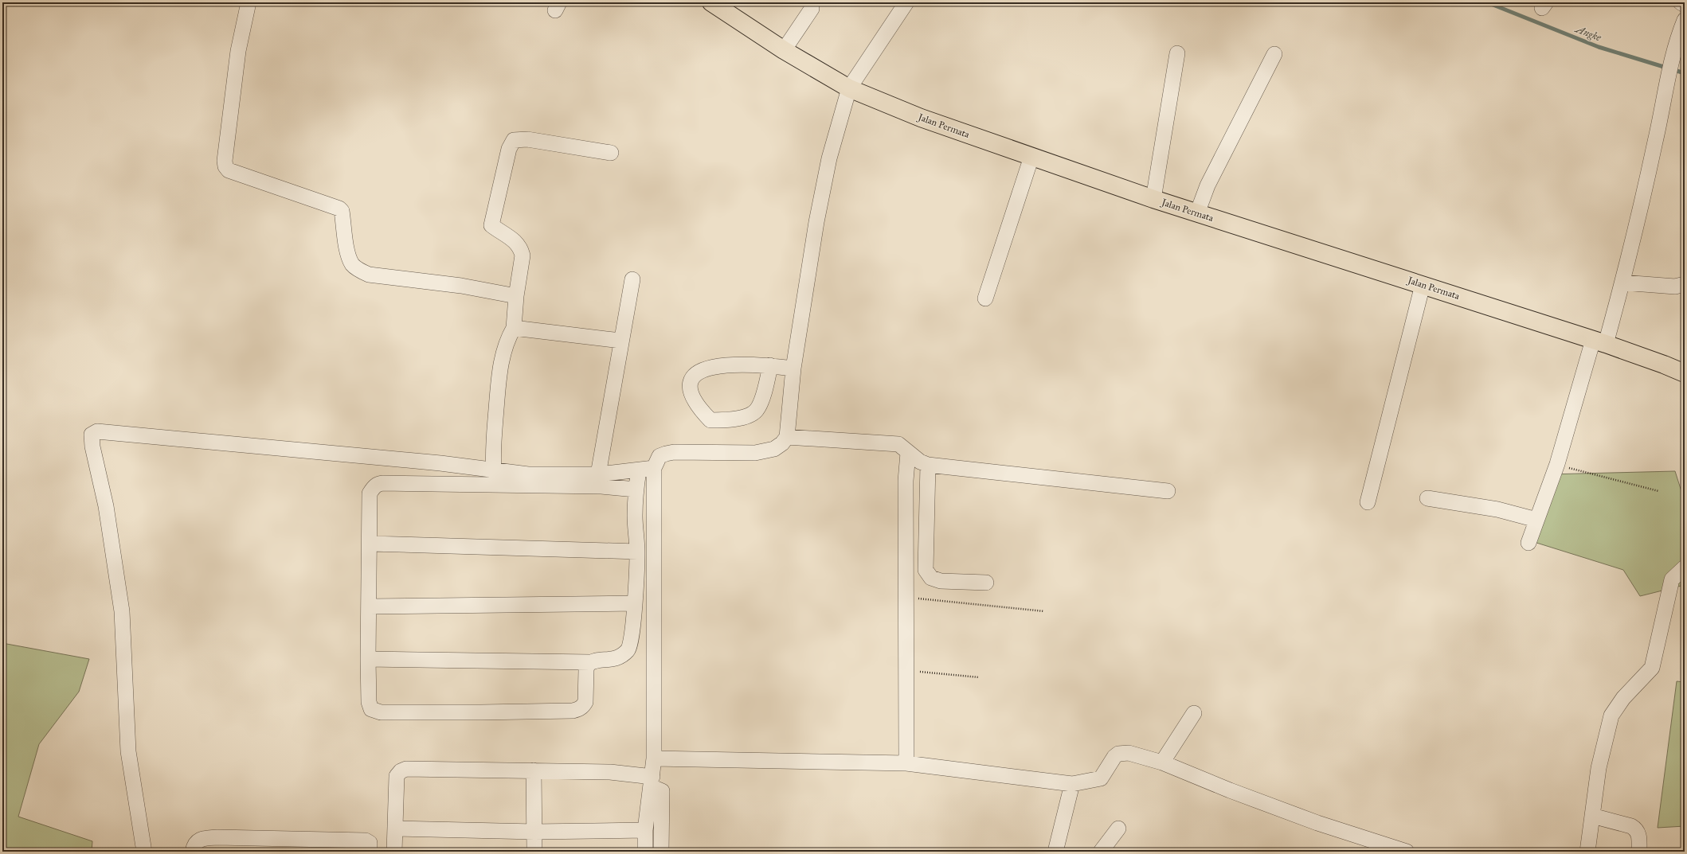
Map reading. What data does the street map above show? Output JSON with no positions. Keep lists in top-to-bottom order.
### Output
{
  "streets": {
    "main road": ["Jalan Permata"]
  },
  "water": ["Angke"]
}
